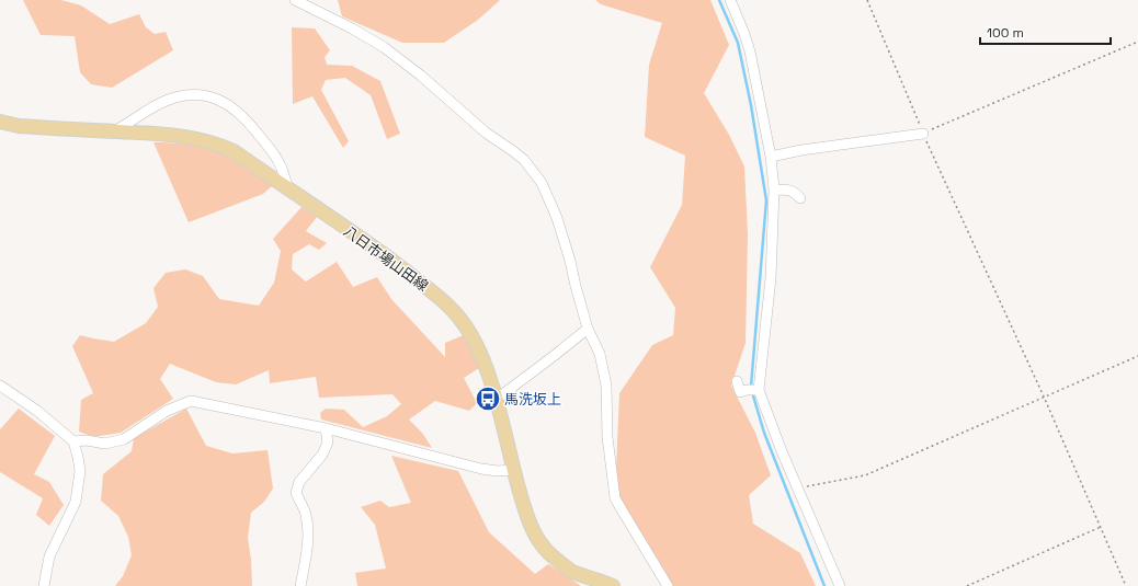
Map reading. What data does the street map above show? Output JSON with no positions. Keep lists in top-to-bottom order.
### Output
{
  "streets": {
    "main road": ["八日市場山田線"]
  },
  "places": {
    "bus stop": ["馬洗坂上"]
  },
  "scale_bar": "100 m"
}
